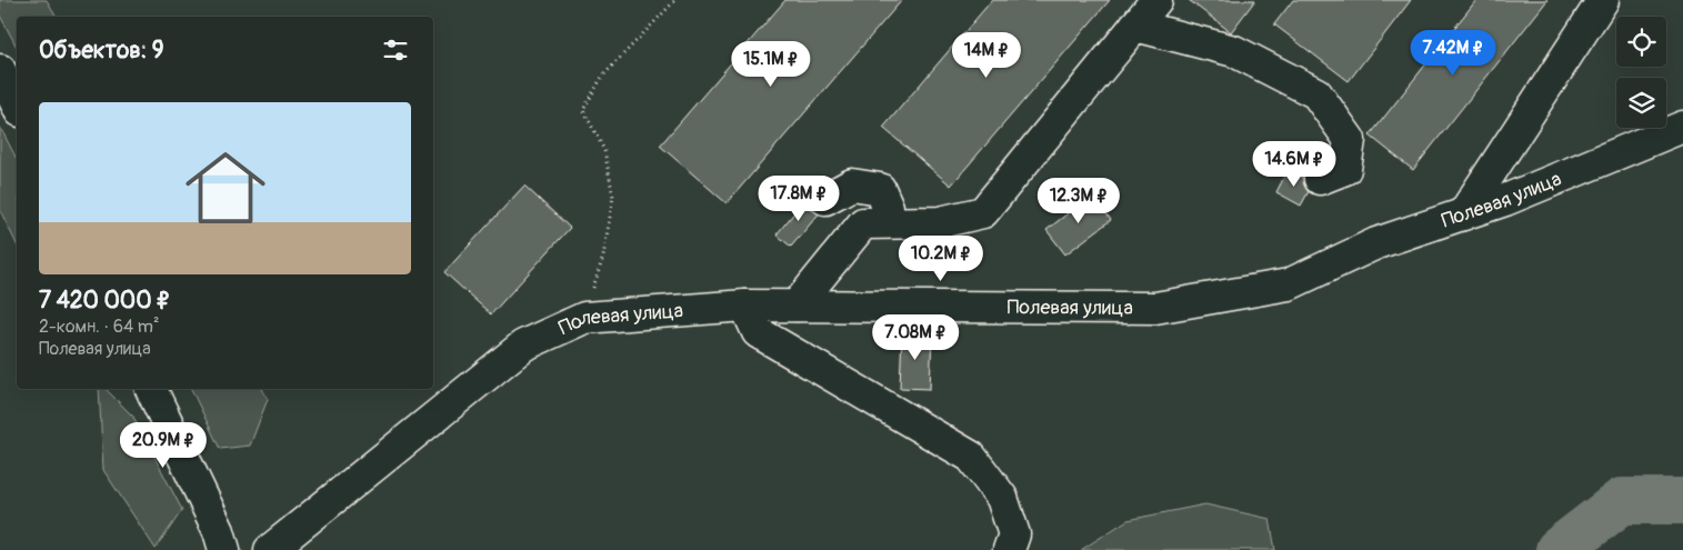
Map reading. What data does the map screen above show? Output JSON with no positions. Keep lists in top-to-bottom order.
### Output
{
  "streets": {
    "street": ["Полевая улица"]
  },
  "page": {
    "heading": "Объектов: 9",
    "price": [
      "7.42M ₽",
      "14M ₽",
      "15.1M ₽",
      "14.6M ₽",
      "17.8M ₽",
      "12.3M ₽",
      "10.2M ₽",
      "7.08M ₽",
      "20.9M ₽"
    ],
    "list": [
      {
        "name": "7 420 000 ₽",
        "note": "2-комн. · 64 m² · Полевая улица"
      }
    ]
  }
}
